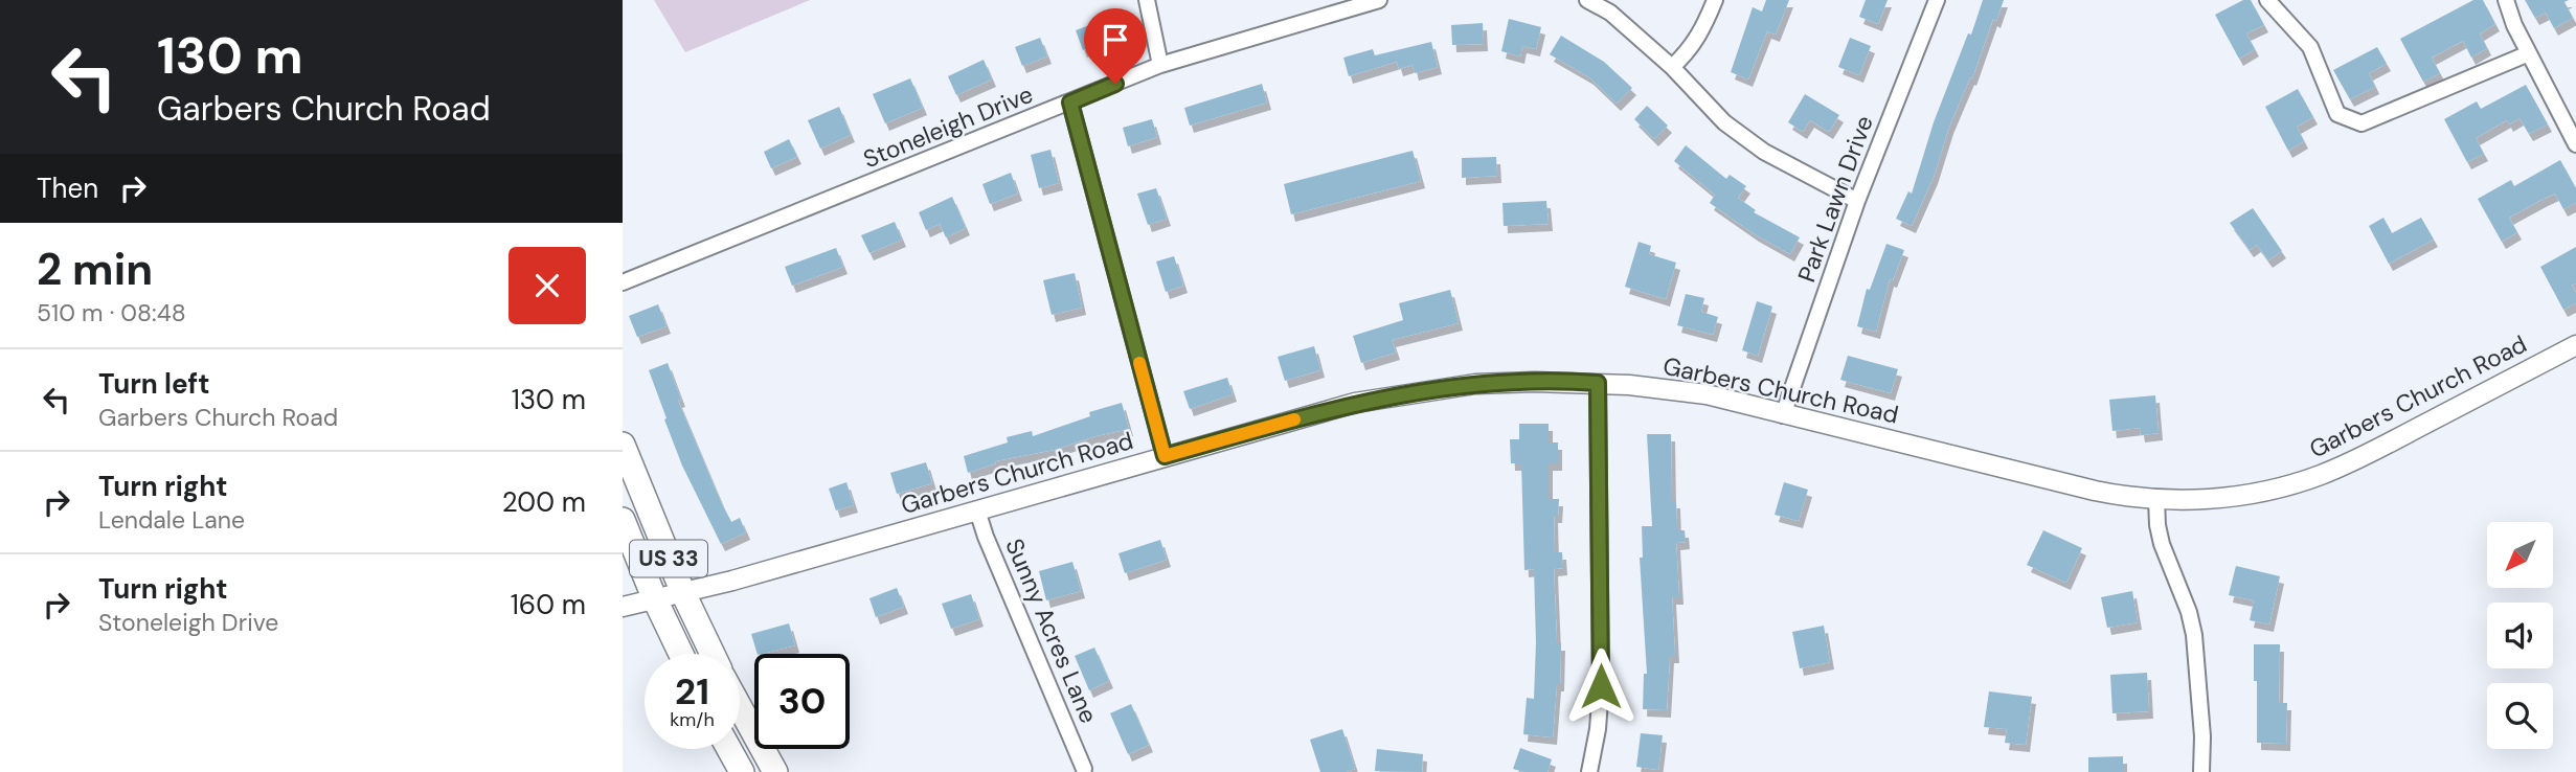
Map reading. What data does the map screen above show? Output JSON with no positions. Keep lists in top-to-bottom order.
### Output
{
  "streets": {
    "main road": ["US 33"],
    "street": [
      "Stoneleigh Drive",
      "Park Lawn Drive",
      "Garbers Church Road",
      "Sunny Acres Lane"
    ]
  },
  "crossings": [
    ["Park Lawn Drive", "Garbers Church Road"],
    ["Garbers Church Road", "US 33"],
    ["Garbers Church Road", "Sunny Acres Lane"]
  ],
  "north": "bottom left",
  "page": {
    "turn": ["130 m", "Garbers Church Road"],
    "then": "Then",
    "heading": ["2 min", "510 m · 08:48"],
    "list": [
      {
        "name": "Turn left",
        "note": "Garbers Church Road",
        "value": "130 m"
      },
      {
        "name": "Turn right",
        "note": "Lendale Lane",
        "value": "200 m"
      },
      {
        "name": "Turn right",
        "note": "Stoneleigh Drive",
        "value": "160 m"
      }
    ],
    "speed": "21 km/h",
    "limit": "30"
  }
}
